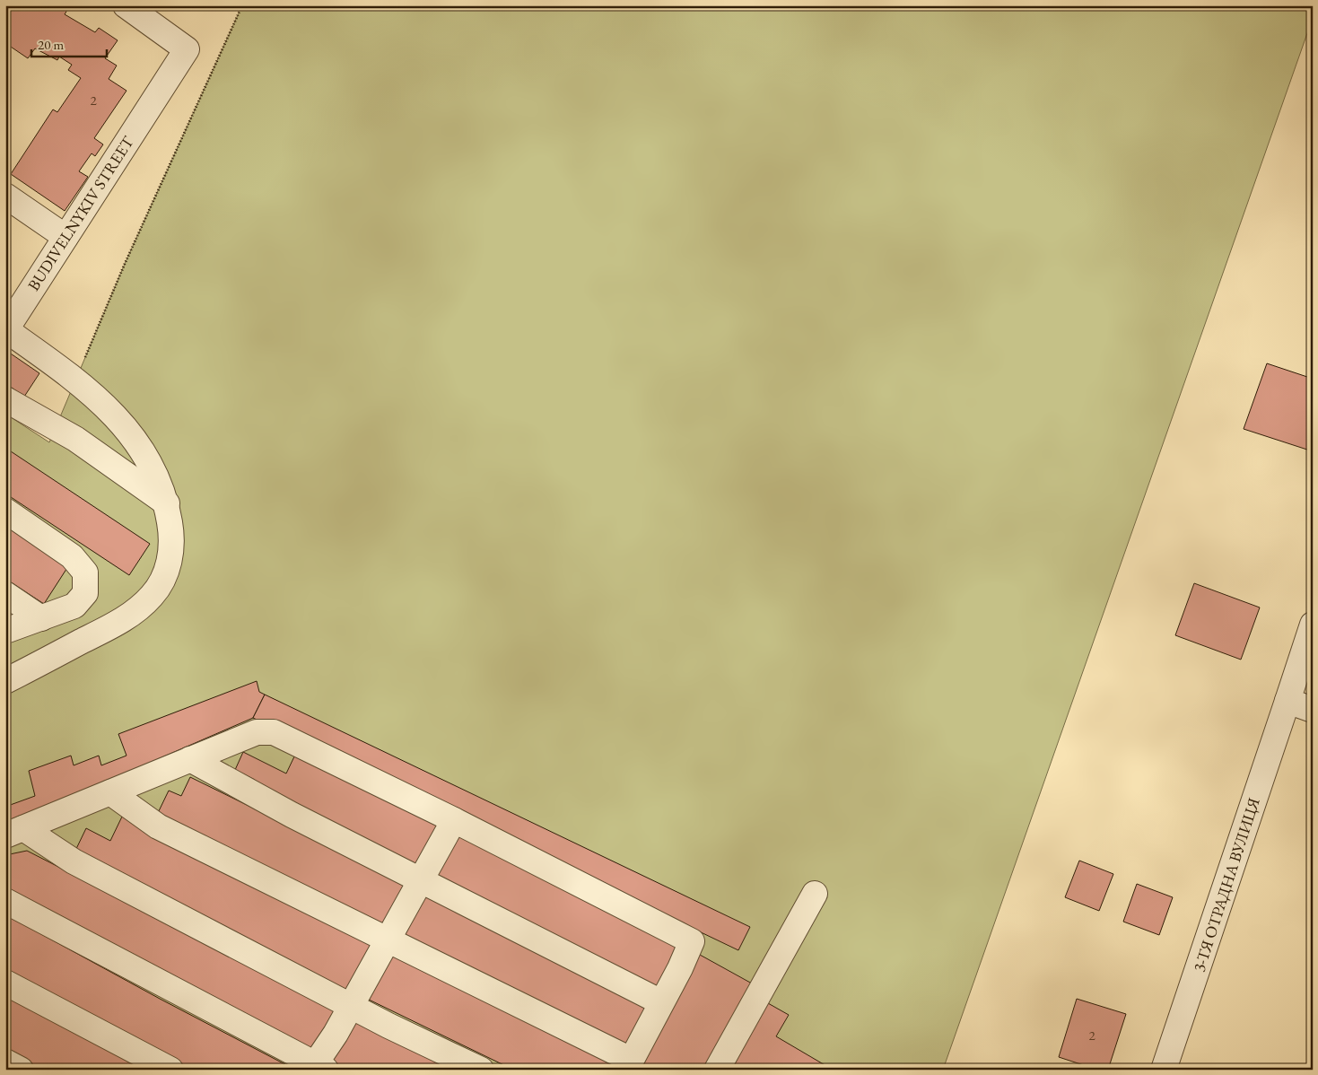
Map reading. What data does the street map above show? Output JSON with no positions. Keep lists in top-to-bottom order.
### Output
{
  "streets": {
    "street": ["BUDIVELNYKIV STREET", "3-ТЯ ОТРАДНА ВУЛИЦЯ"]
  },
  "house_numbers": ["2", "2"],
  "scale_bar": "20 m"
}
